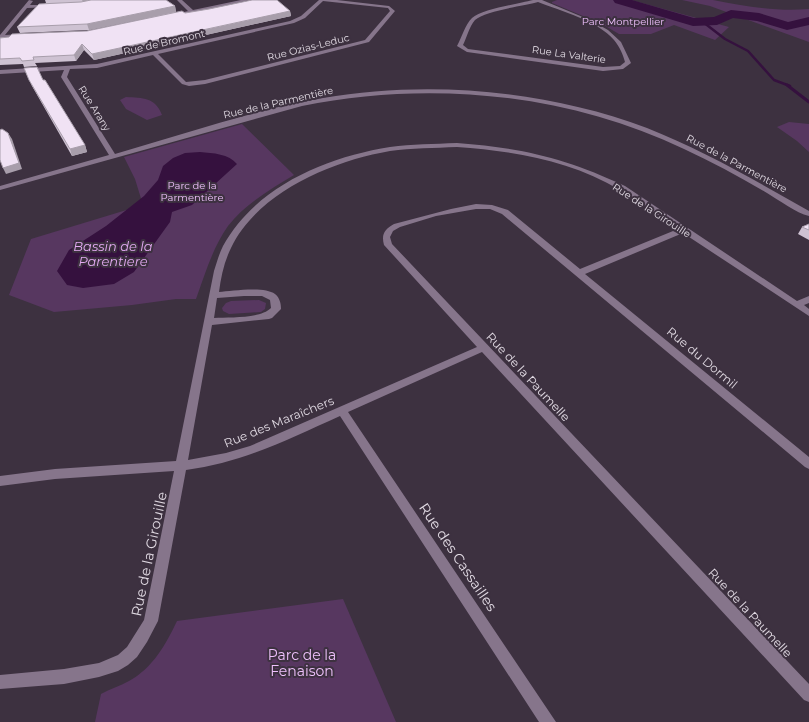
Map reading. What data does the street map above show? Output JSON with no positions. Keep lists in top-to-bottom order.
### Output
{
  "streets": {
    "street": [
      "Rue de Bromont",
      "Rue Ozias-Leduc",
      "Rue La Valterie",
      "Rue de la Parmentière",
      "Rue Arany",
      "Rue de la Girouille",
      "Rue du Dormil",
      "Rue de la Paumelle",
      "Rue des Maraîchers",
      "Rue des Cassailles"
    ]
  },
  "crossings": [
    ["Rue de Bromont", "Rue Ozias-Leduc"],
    ["Rue de Bromont", "Rue Arany"],
    ["Rue de la Parmentière", "Rue Arany"],
    ["Rue de la Girouille", "Rue des Maraîchers"],
    ["Rue du Dormil", "Rue de la Paumelle"],
    ["Rue de la Paumelle", "Rue des Maraîchers"],
    ["Rue des Maraîchers", "Rue des Cassailles"]
  ],
  "water": ["Bassin de la Parentiere"],
  "parks": ["Parc Montpellier", "Parc de la Parmentière", "Parc de la Fenaison"]
}
